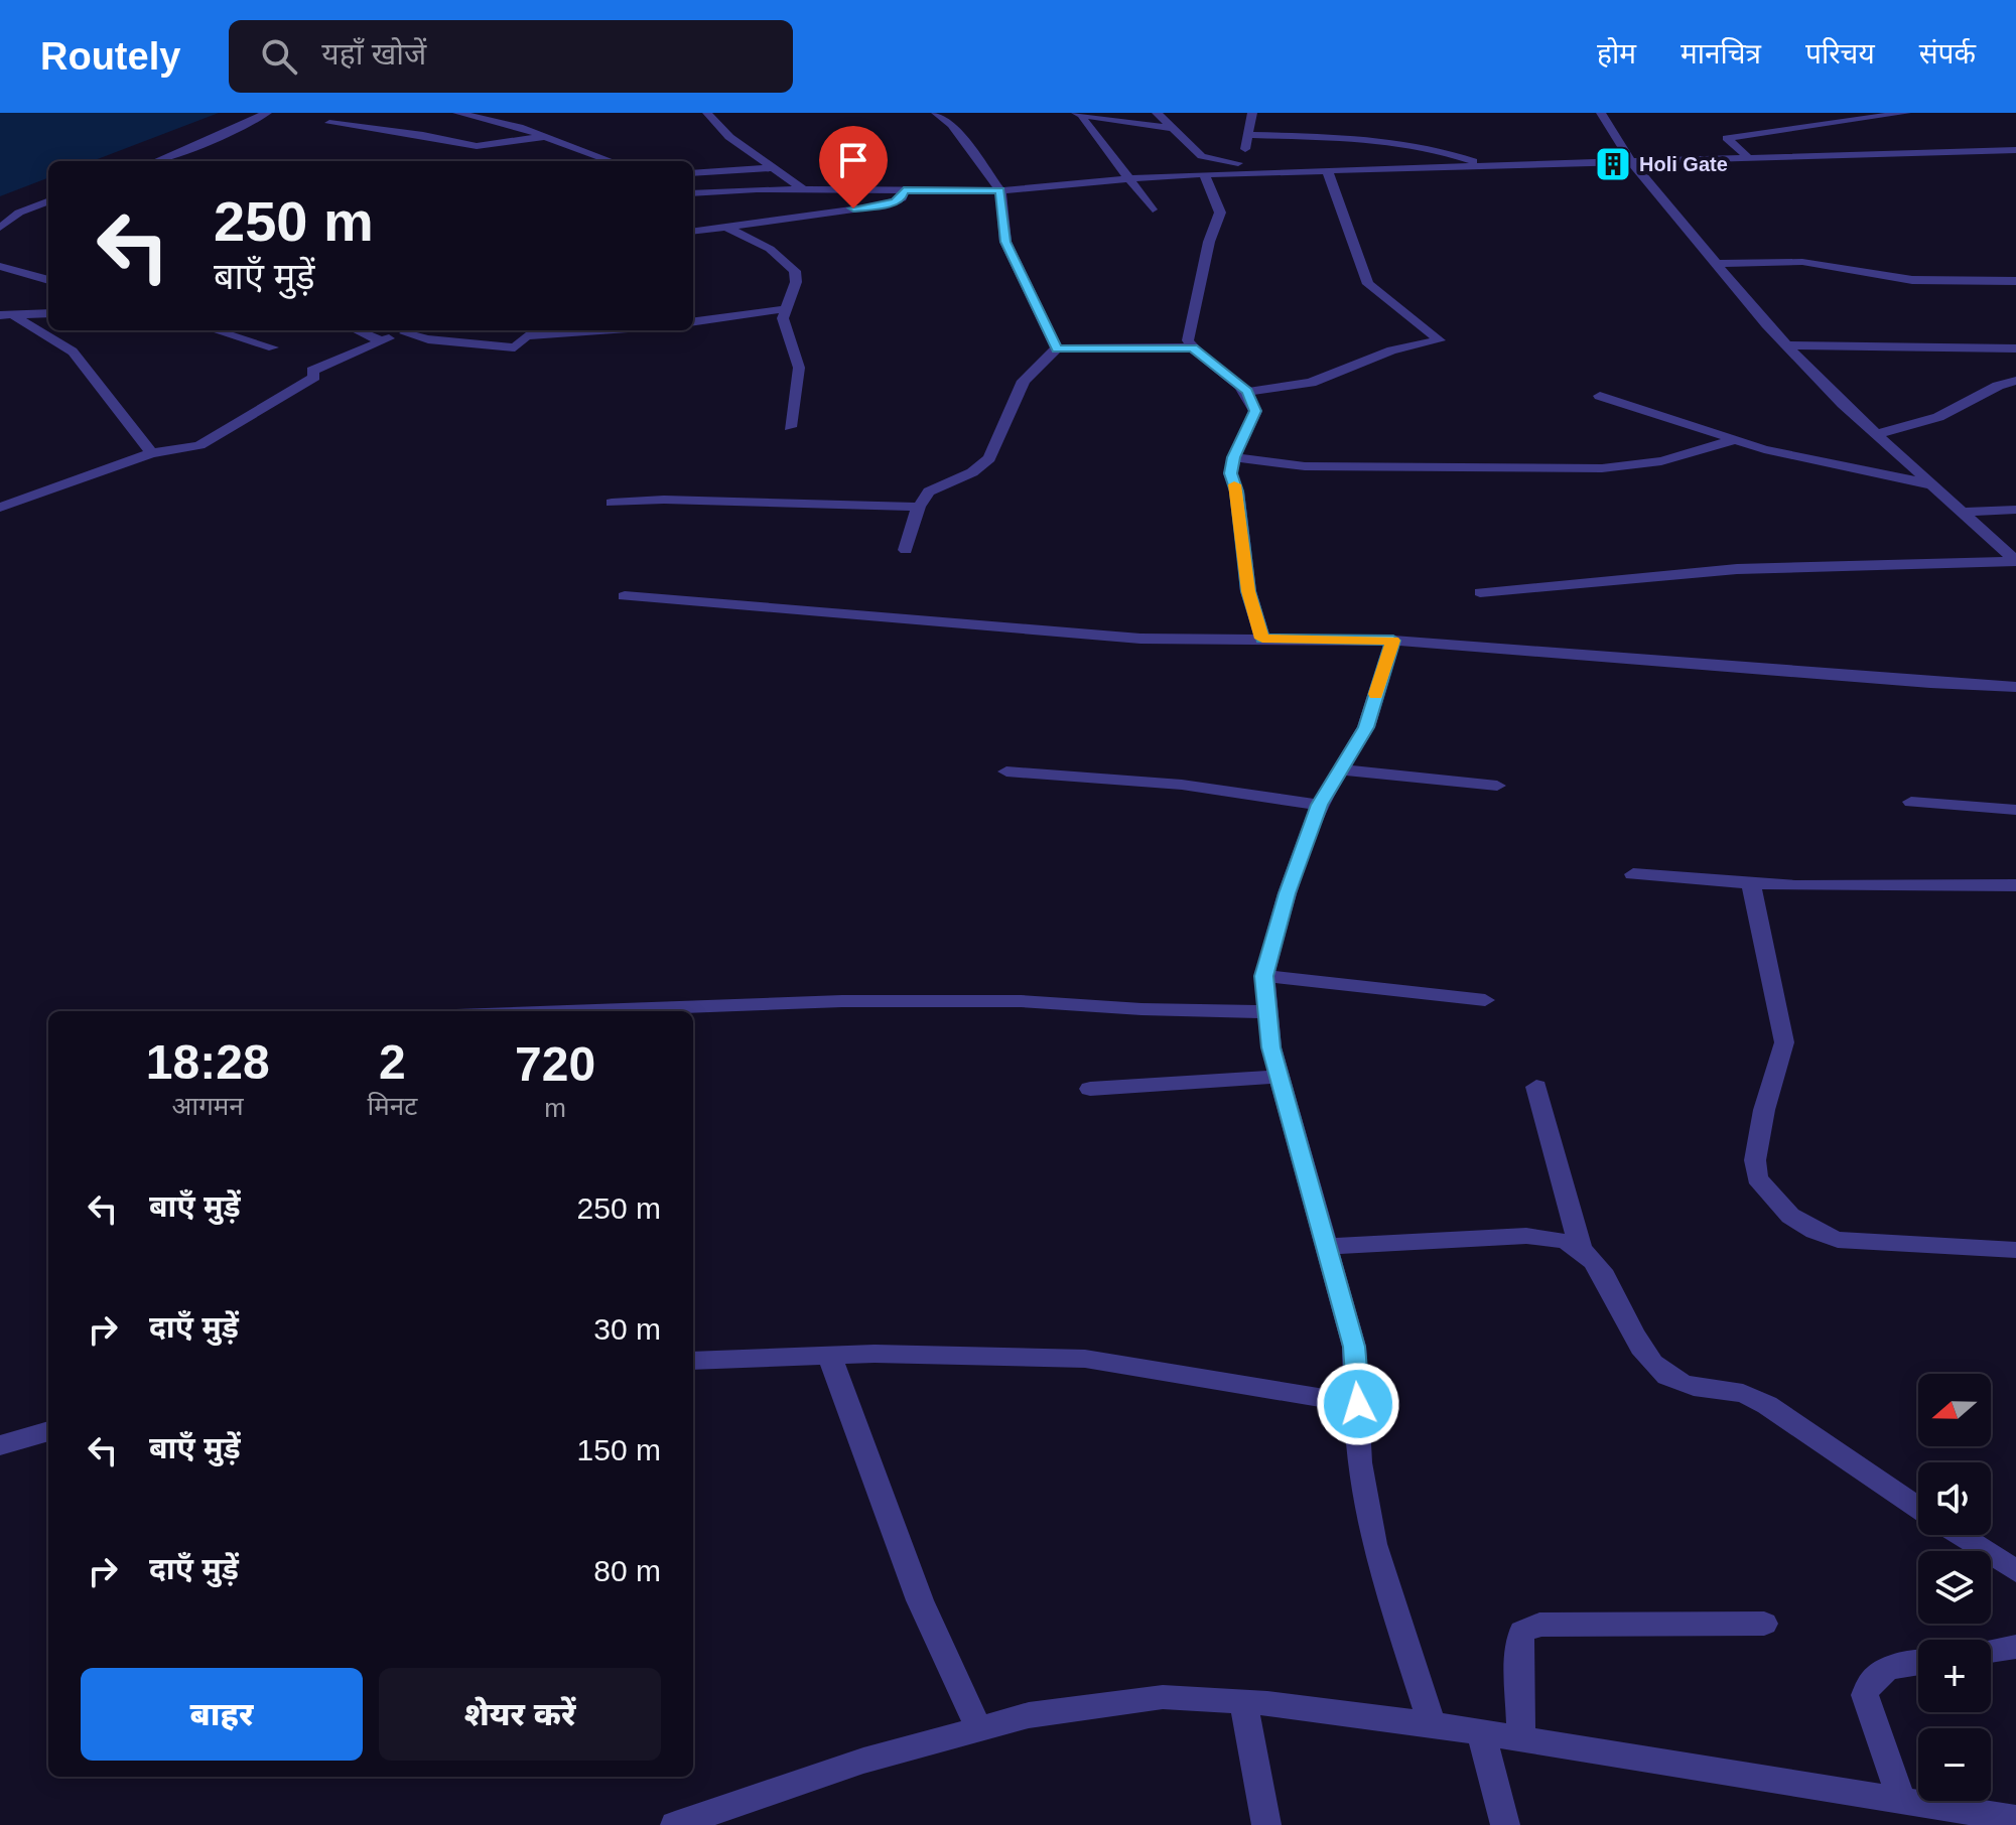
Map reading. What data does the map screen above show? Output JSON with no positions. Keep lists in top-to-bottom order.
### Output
{
  "places": {
    "building": ["Holi Gate"]
  },
  "north": "left",
  "page": {
    "header": "Routely",
    "search": "यहाँ खोजें",
    "nav": [
      "होम",
      "मानचित्र",
      "परिचय",
      "संपर्क"
    ],
    "turn": ["250 m", "बाएँ मुड़ें"],
    "eta": [
      "18:28",
      "आगमन",
      "2",
      "मिनट",
      "720",
      "m"
    ],
    "list": [
      {
        "name": "बाएँ मुड़ें",
        "value": "250 m"
      },
      {
        "name": "दाएँ मुड़ें",
        "value": "30 m"
      },
      {
        "name": "बाएँ मुड़ें",
        "value": "150 m"
      },
      {
        "name": "दाएँ मुड़ें",
        "value": "80 m"
      }
    ],
    "map_buttons": ["+", "−"],
    "buttons": ["बाहर", "शेयर करें"]
  }
}
